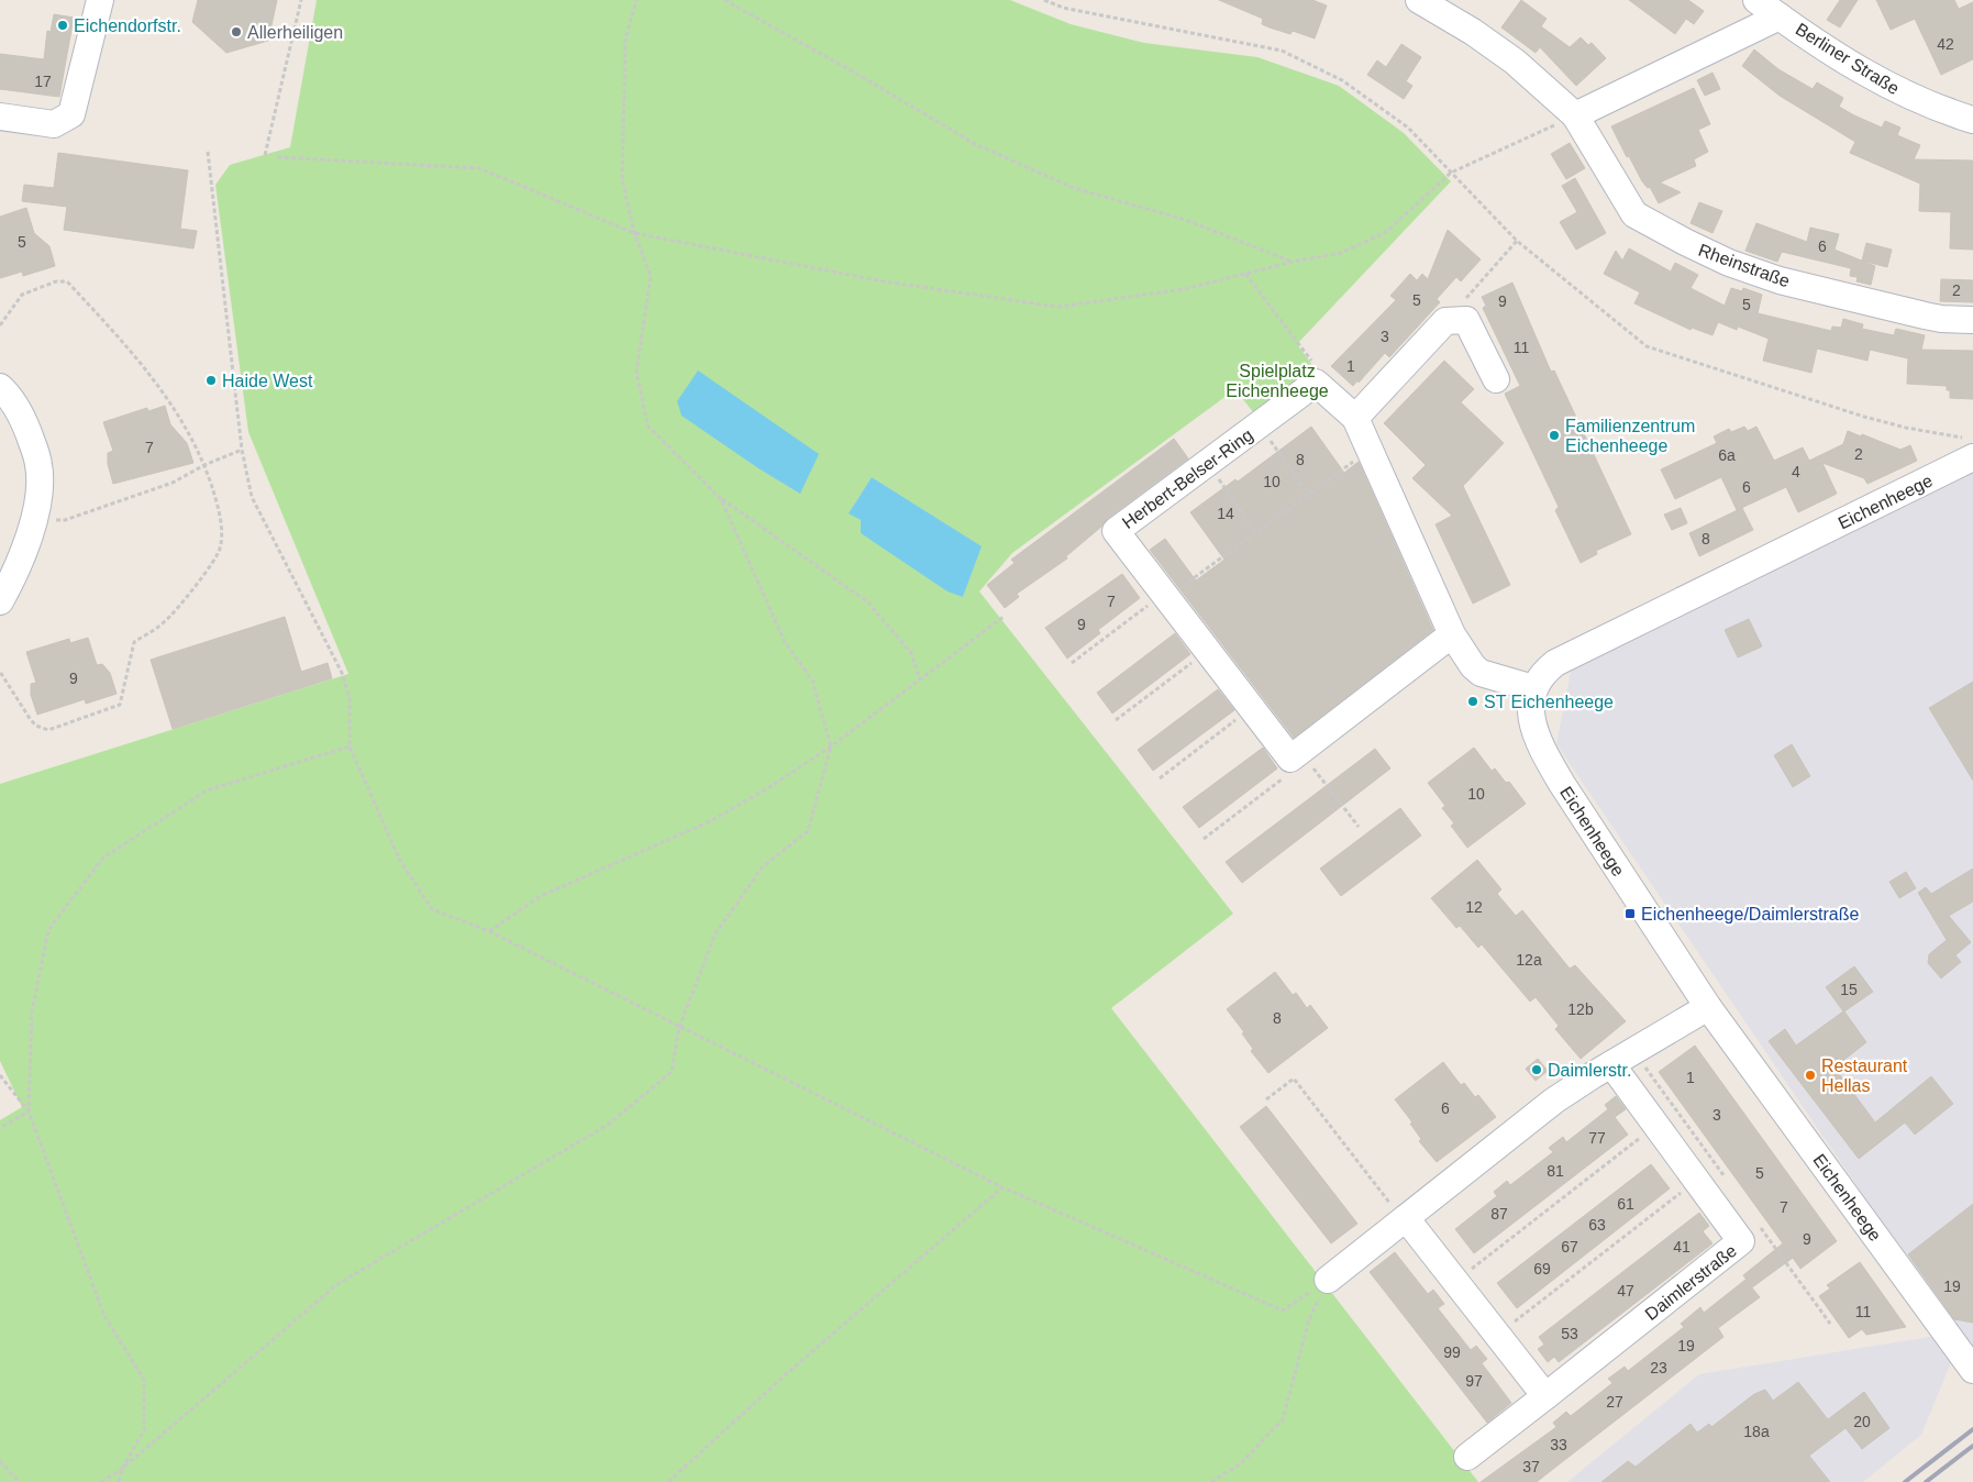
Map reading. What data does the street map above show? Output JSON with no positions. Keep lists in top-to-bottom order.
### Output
{
  "streets": {
    "street": [
      "Berliner Straße",
      "Rheinstraße",
      "Herbert-Belser-Ring",
      "Eichenheege",
      "Daimlerstraße"
    ]
  },
  "parks": ["Spielplatz Eichenheege"],
  "places": {
    "other": [
      "Eichendorfstr.",
      "Allerheiligen",
      "Haide West",
      "Familienzentrum Eichenheege",
      "ST Eichenheege",
      "Daimlerstr.",
      "Restaurant Hellas"
    ],
    "transit": ["Eichenheege/Daimlerstraße"]
  },
  "house_numbers": [
    "42",
    "17",
    "5",
    "6",
    "2",
    "5",
    "9",
    "5",
    "3",
    "11",
    "1",
    "7",
    "2",
    "6a",
    "8",
    "4",
    "10",
    "6",
    "14",
    "8",
    "7",
    "9",
    "9",
    "10",
    "12",
    "12a",
    "15",
    "12b",
    "8",
    "1",
    "6",
    "3",
    "77",
    "81",
    "5",
    "61",
    "7",
    "87",
    "63",
    "9",
    "67",
    "41",
    "69",
    "19",
    "47",
    "11",
    "53",
    "19",
    "99",
    "23",
    "97",
    "27",
    "20",
    "18a",
    "33",
    "37"
  ]
}
